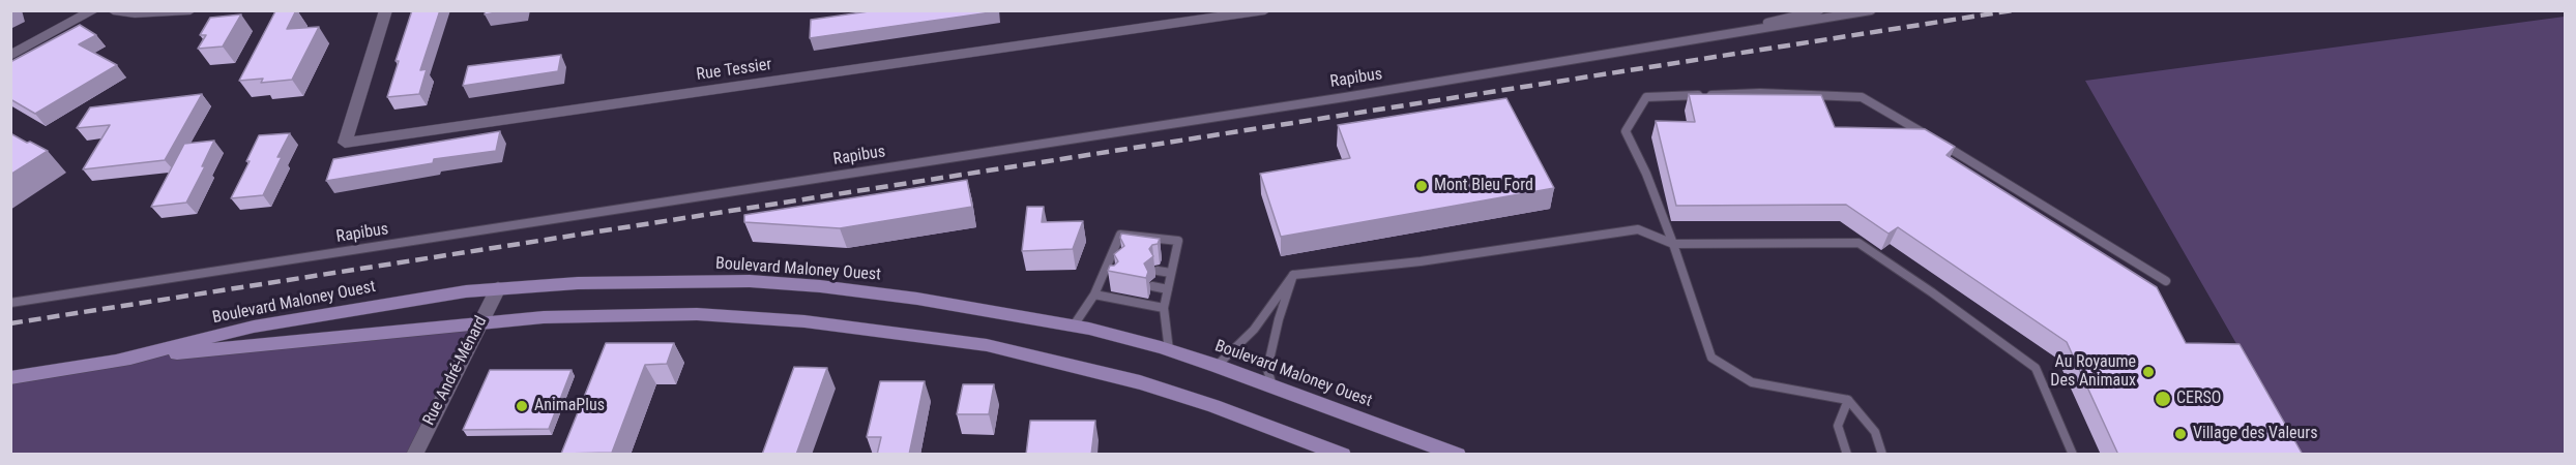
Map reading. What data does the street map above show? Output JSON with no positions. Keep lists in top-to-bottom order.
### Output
{
  "streets": {
    "main road": ["Boulevard Maloney Ouest"],
    "street": ["Rue Tessier", "Rue André-Ménard"],
    "lane": ["Rapibus"]
  },
  "crossings": [
    ["Boulevard Maloney Ouest", "Rue André-Ménard"]
  ],
  "places": [
    "Mont Bleu Ford",
    "Au Royaume Des Animaux",
    "CERSO",
    "AnimaPlus",
    "Village des Valeurs"
  ]
}
